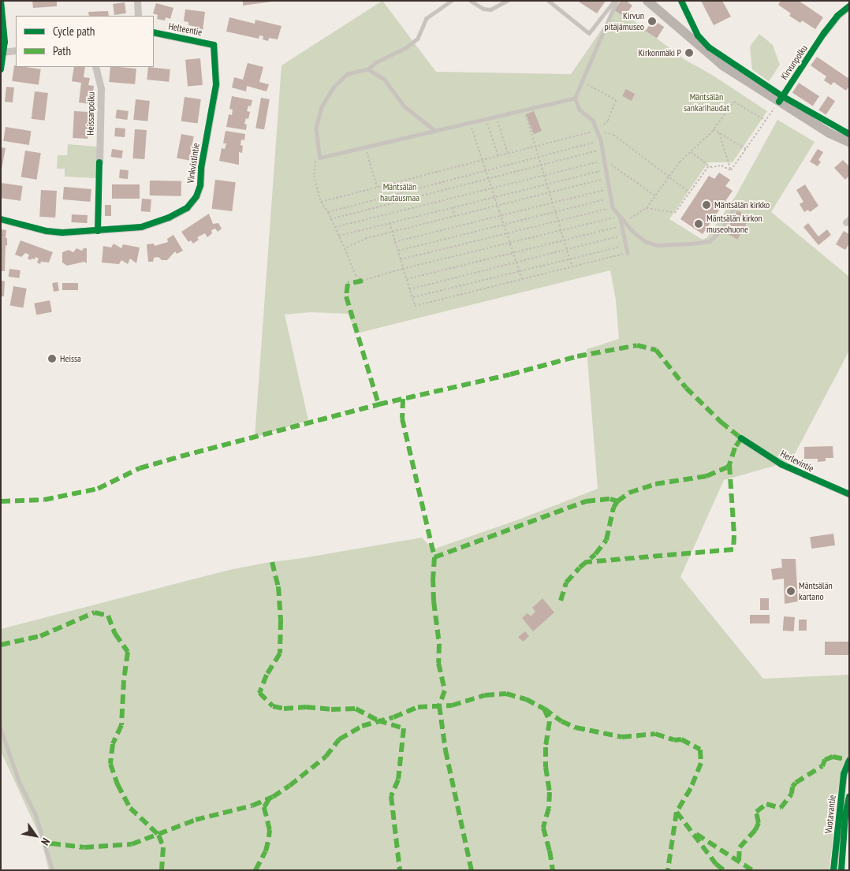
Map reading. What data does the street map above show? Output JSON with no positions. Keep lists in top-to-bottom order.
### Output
{
  "streets": {
    "street": [
      "Helteentie",
      "Heissanpolku",
      "Vinkvistintie",
      "Herlevintie",
      "Vuotavantie"
    ],
    "cycle path": ["Kirvunpolku"]
  },
  "crossings": [
    ["Helteentie", "Vinkvistintie"]
  ],
  "parks": ["Mäntsälän sankarihaudat", "Mäntsälän hautausmaa"],
  "places": [
    "Kirvun pitäjämuseo",
    "Kirkonmäki P",
    "Mäntsälän kirkko",
    "Mäntsälän kirkon museohuone",
    "Heissa",
    "Mäntsälän kartano"
  ],
  "legend": ["Cycle path", "Path"],
  "north": "bottom right"
}
